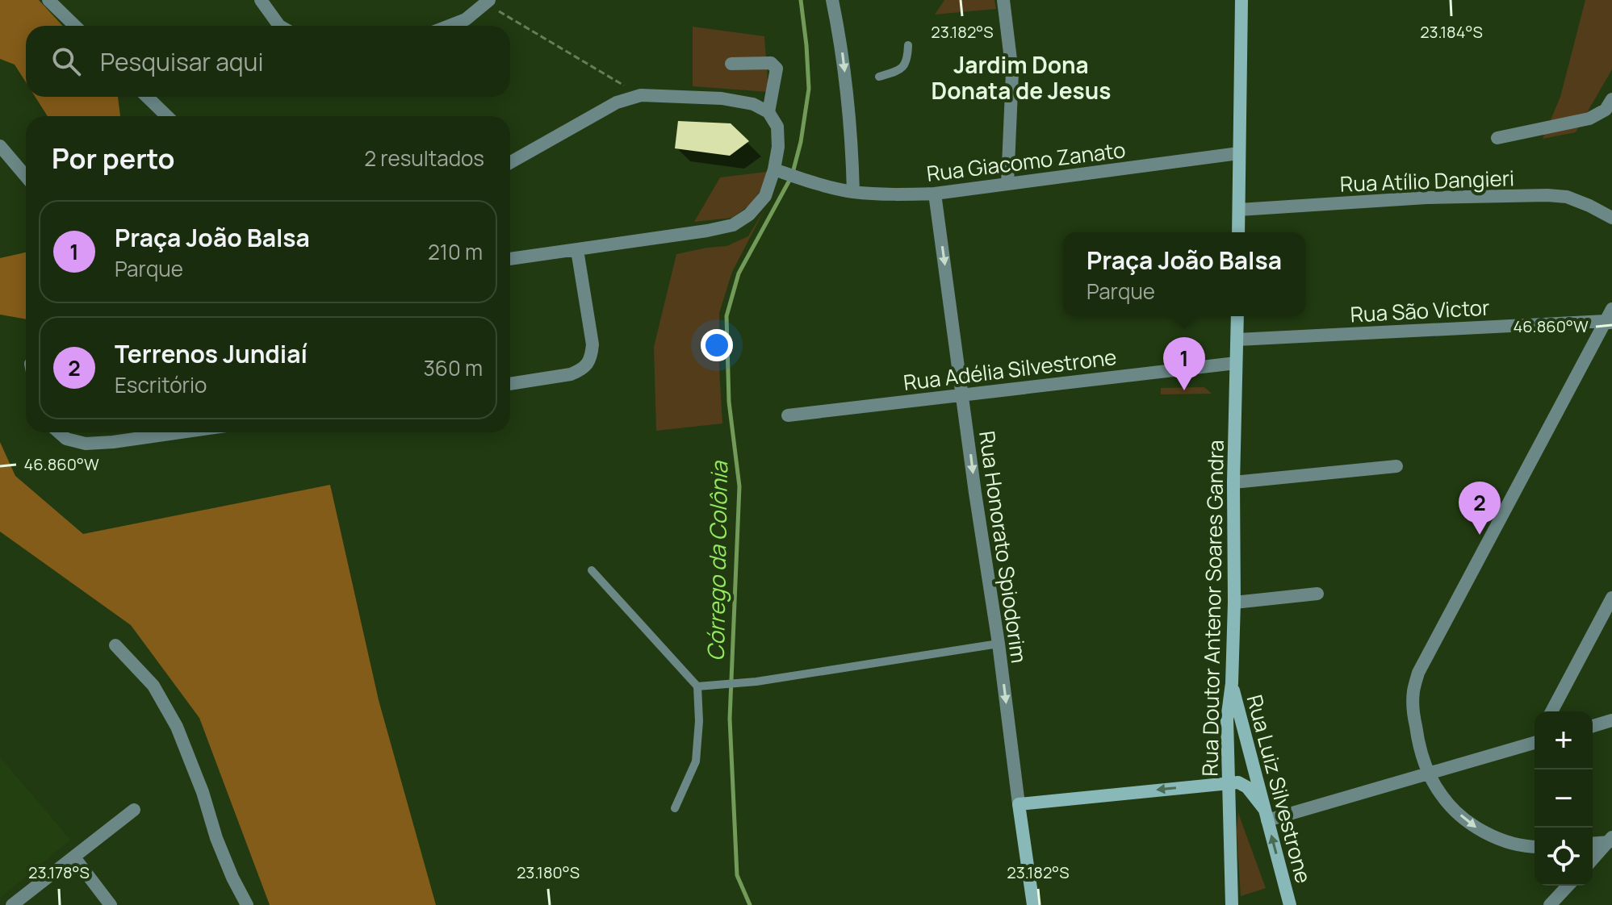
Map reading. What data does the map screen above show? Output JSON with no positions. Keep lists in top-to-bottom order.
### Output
{
  "streets": {
    "main road": ["Rua Honorato Spiodorim", "Rua Doutor Antenor Soares Gandra", "Rua Luiz Silvestrone"],
    "street": [
      "Rua Giacomo Zanato",
      "Rua Atílio Dangieri",
      "Rua São Victor",
      "Rua Adélia Silvestrone"
    ]
  },
  "crossings": [
    ["Rua Giacomo Zanato", "Rua Honorato Spiodorim"],
    ["Rua São Victor", "Rua Doutor Antenor Soares Gandra"],
    ["Rua Adélia Silvestrone", "Rua Honorato Spiodorim"],
    ["Rua Adélia Silvestrone", "Rua Doutor Antenor Soares Gandra"],
    ["Rua Doutor Antenor Soares Gandra", "Rua Luiz Silvestrone"]
  ],
  "one_way": ["Rua Honorato Spiodorim", "Rua Luiz Silvestrone"],
  "districts": ["Jardim Dona Donata de Jesus"],
  "water": ["Córrego da Colônia"],
  "page": {
    "search": "Pesquisar aqui",
    "heading": ["Por perto", "2 resultados"],
    "list": [
      {
        "mark": "1",
        "name": "Praça João Balsa",
        "note": "Parque",
        "value": "210 m"
      },
      {
        "mark": "2",
        "name": "Terrenos Jundiaí",
        "note": "Escritório",
        "value": "360 m"
      }
    ],
    "popup": ["Praça João Balsa", "Parque"],
    "pins": ["1", "2"],
    "map_buttons": ["+", "−"]
  },
  "coordinates": [
    "23.182°S",
    "23.184°S",
    "46.860°W",
    "23.178°S",
    "23.180°S"
  ]
}
